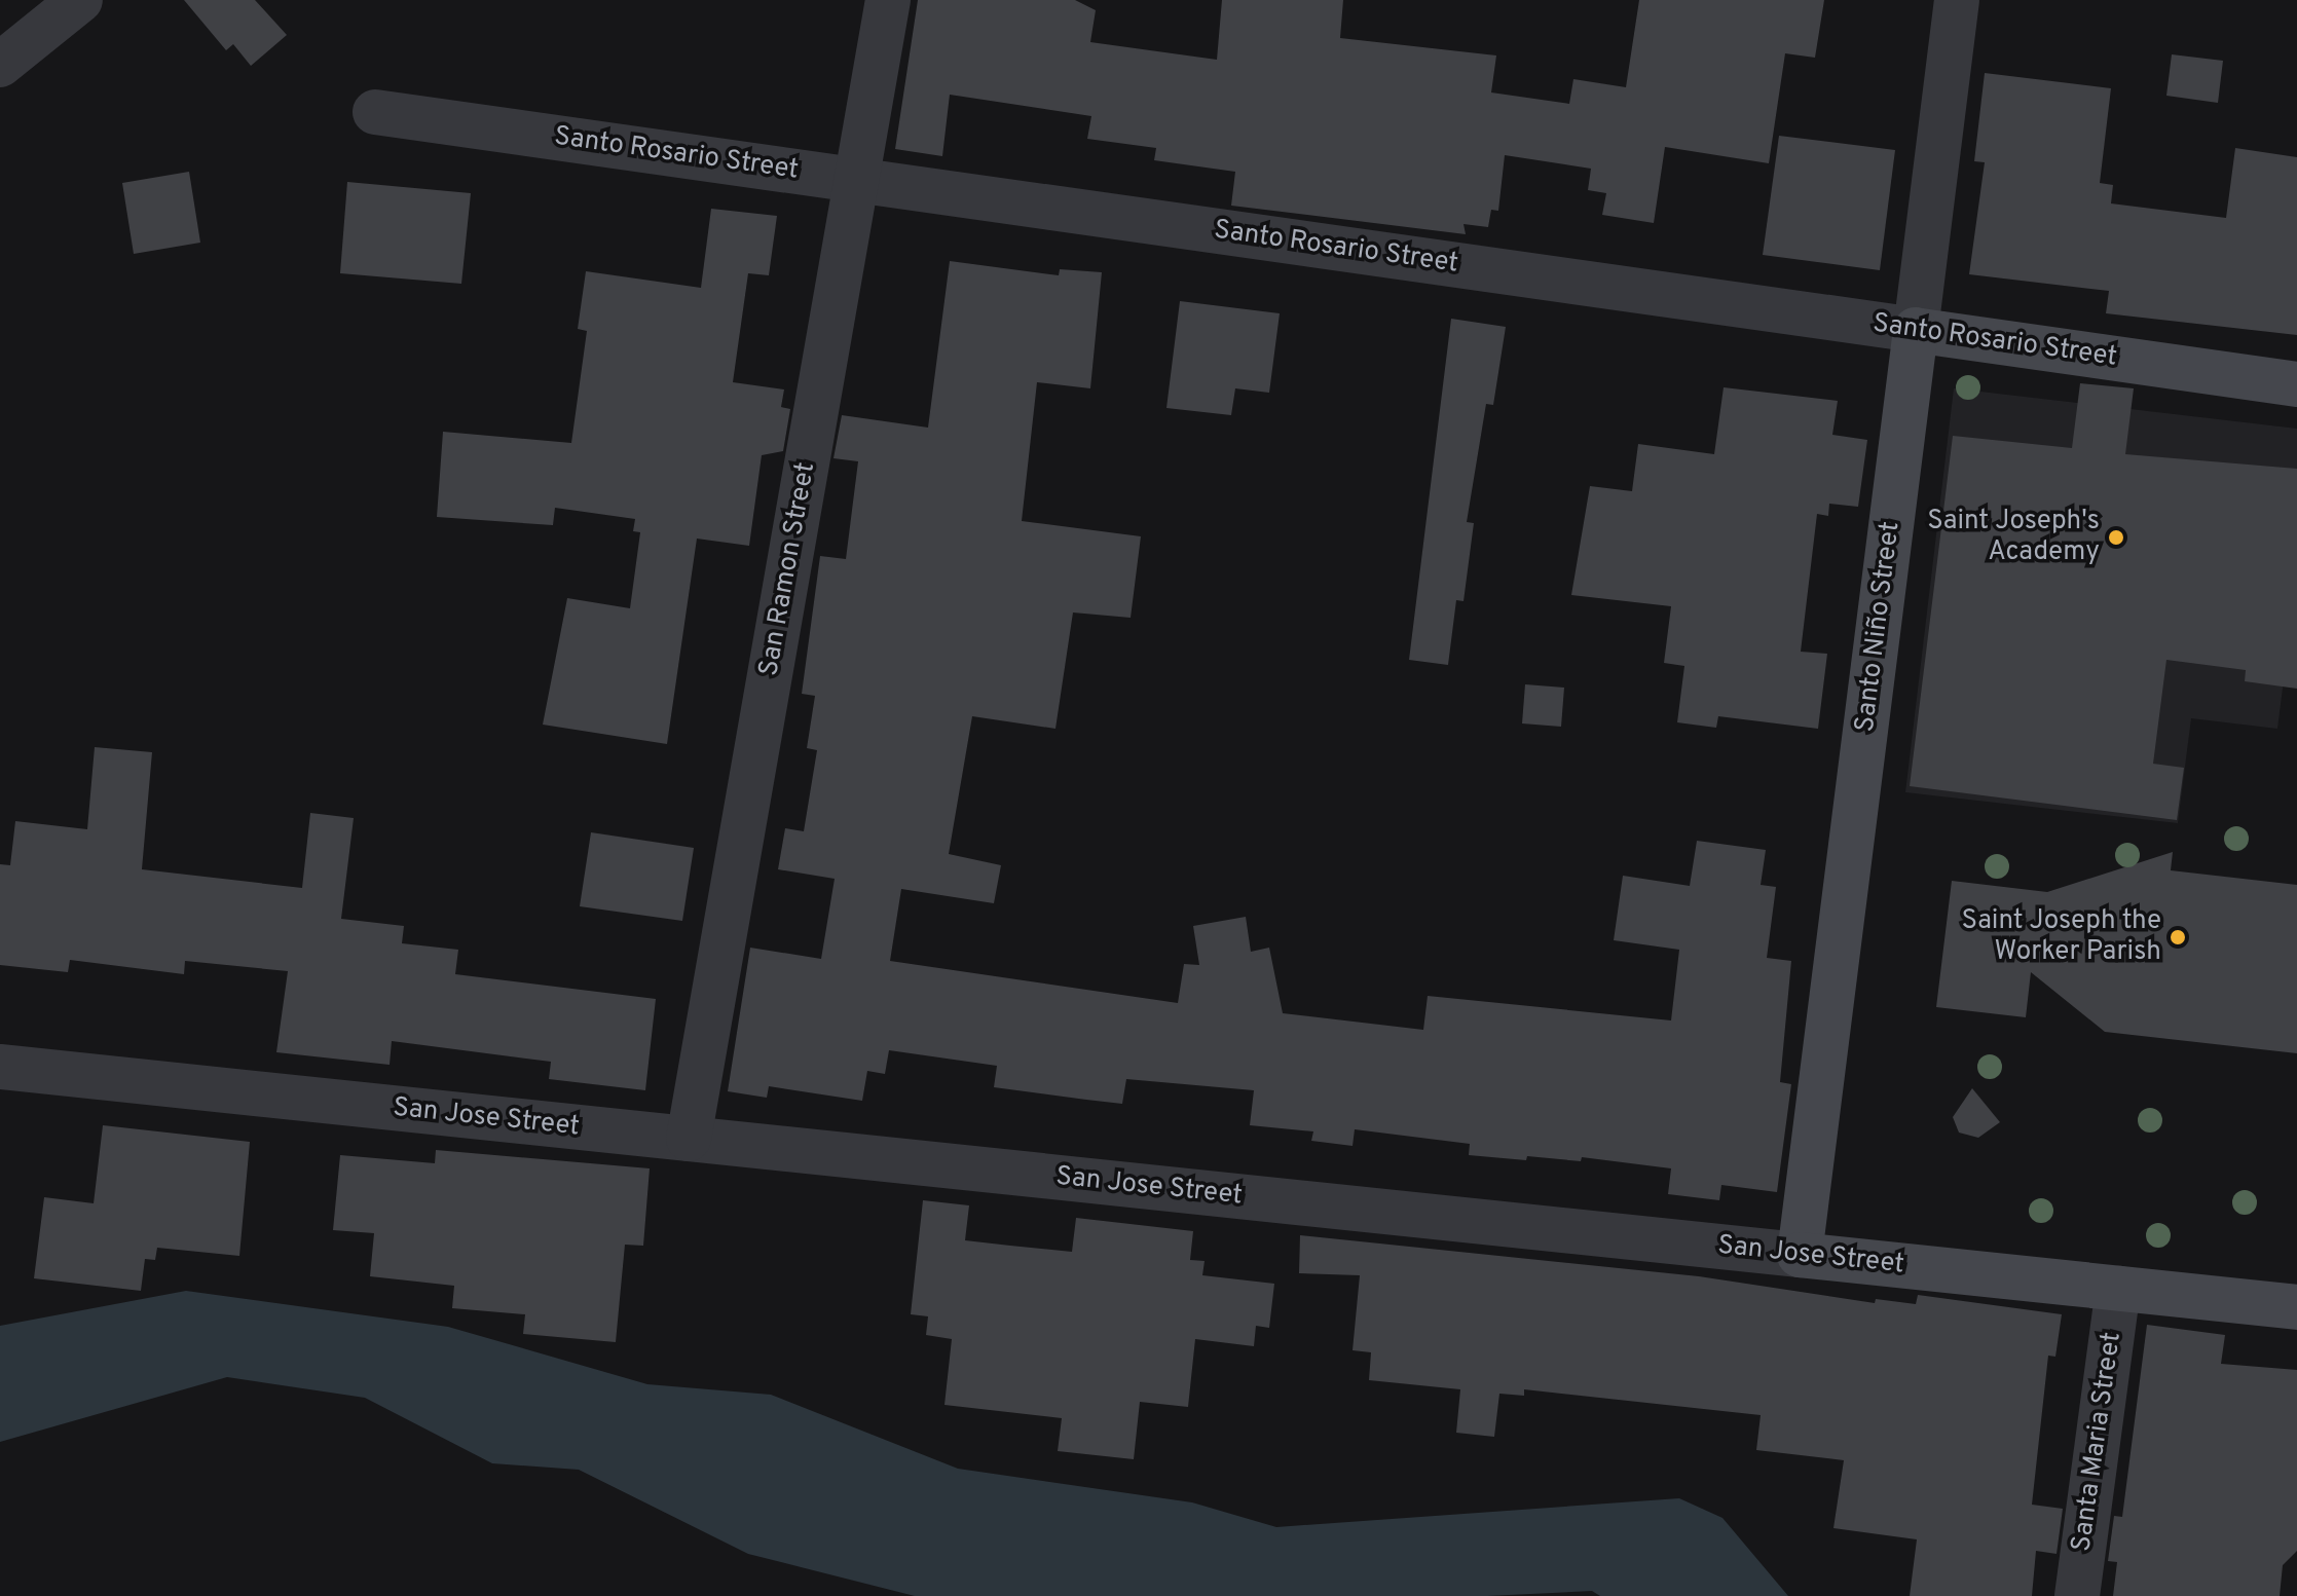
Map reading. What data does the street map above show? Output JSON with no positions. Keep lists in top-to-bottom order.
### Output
{
  "streets": {
    "main road": ["Santo Rosario Street", "Santo Niño Street", "San Jose Street"],
    "street": ["San Ramon Street", "Santa Maria Street"]
  },
  "crossings": [
    ["Santo Rosario Street", "San Ramon Street"],
    ["Santo Rosario Street", "Santo Niño Street"],
    ["San Ramon Street", "San Jose Street"],
    ["Santo Niño Street", "San Jose Street"],
    ["San Jose Street", "Santa Maria Street"]
  ],
  "places": ["Saint Joseph's Academy", "Saint Joseph the Worker Parish"]
}
